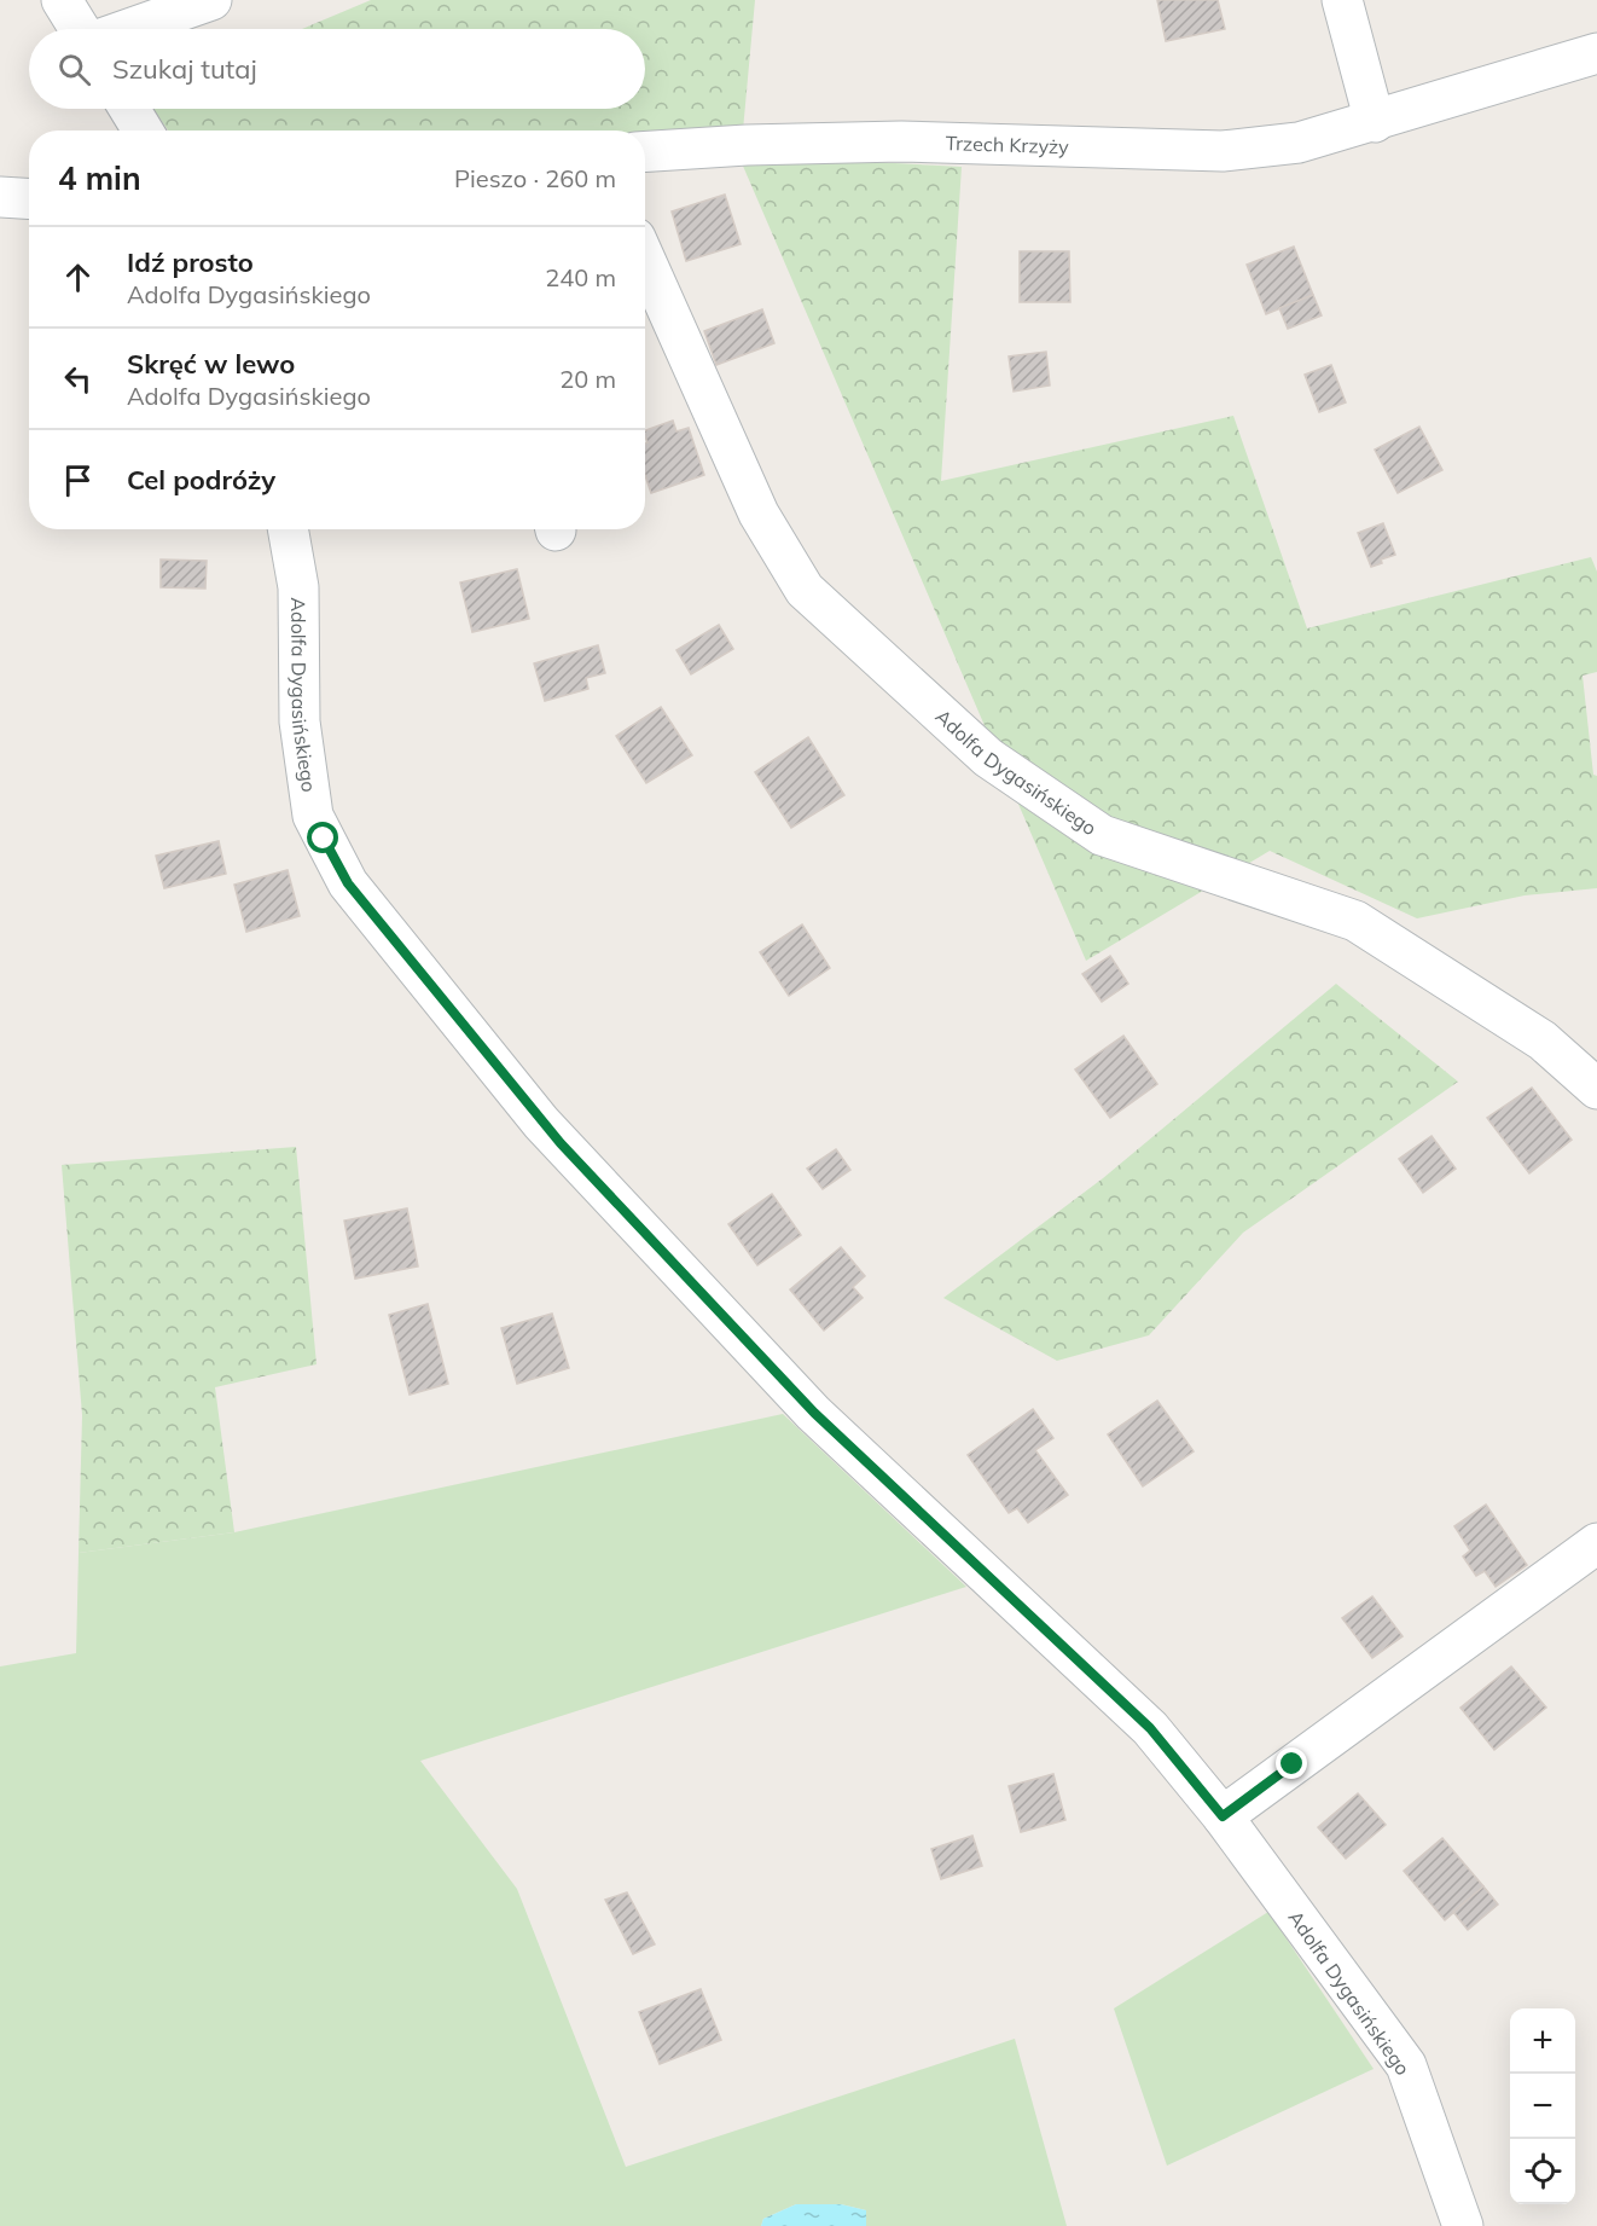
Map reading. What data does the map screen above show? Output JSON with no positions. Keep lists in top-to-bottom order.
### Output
{
  "streets": {
    "street": ["Trzech Krzyży", "Adolfa Dygasińskiego"]
  },
  "page": {
    "search": "Szukaj tutaj",
    "heading": ["4 min", "Pieszo · 260 m"],
    "list": [
      ["Idź prosto", "Adolfa Dygasińskiego", "240 m"],
      ["Skręć w lewo", "Adolfa Dygasińskiego", "20 m"],
      "Cel podróży"
    ],
    "map_buttons": ["+", "−"]
  }
}
